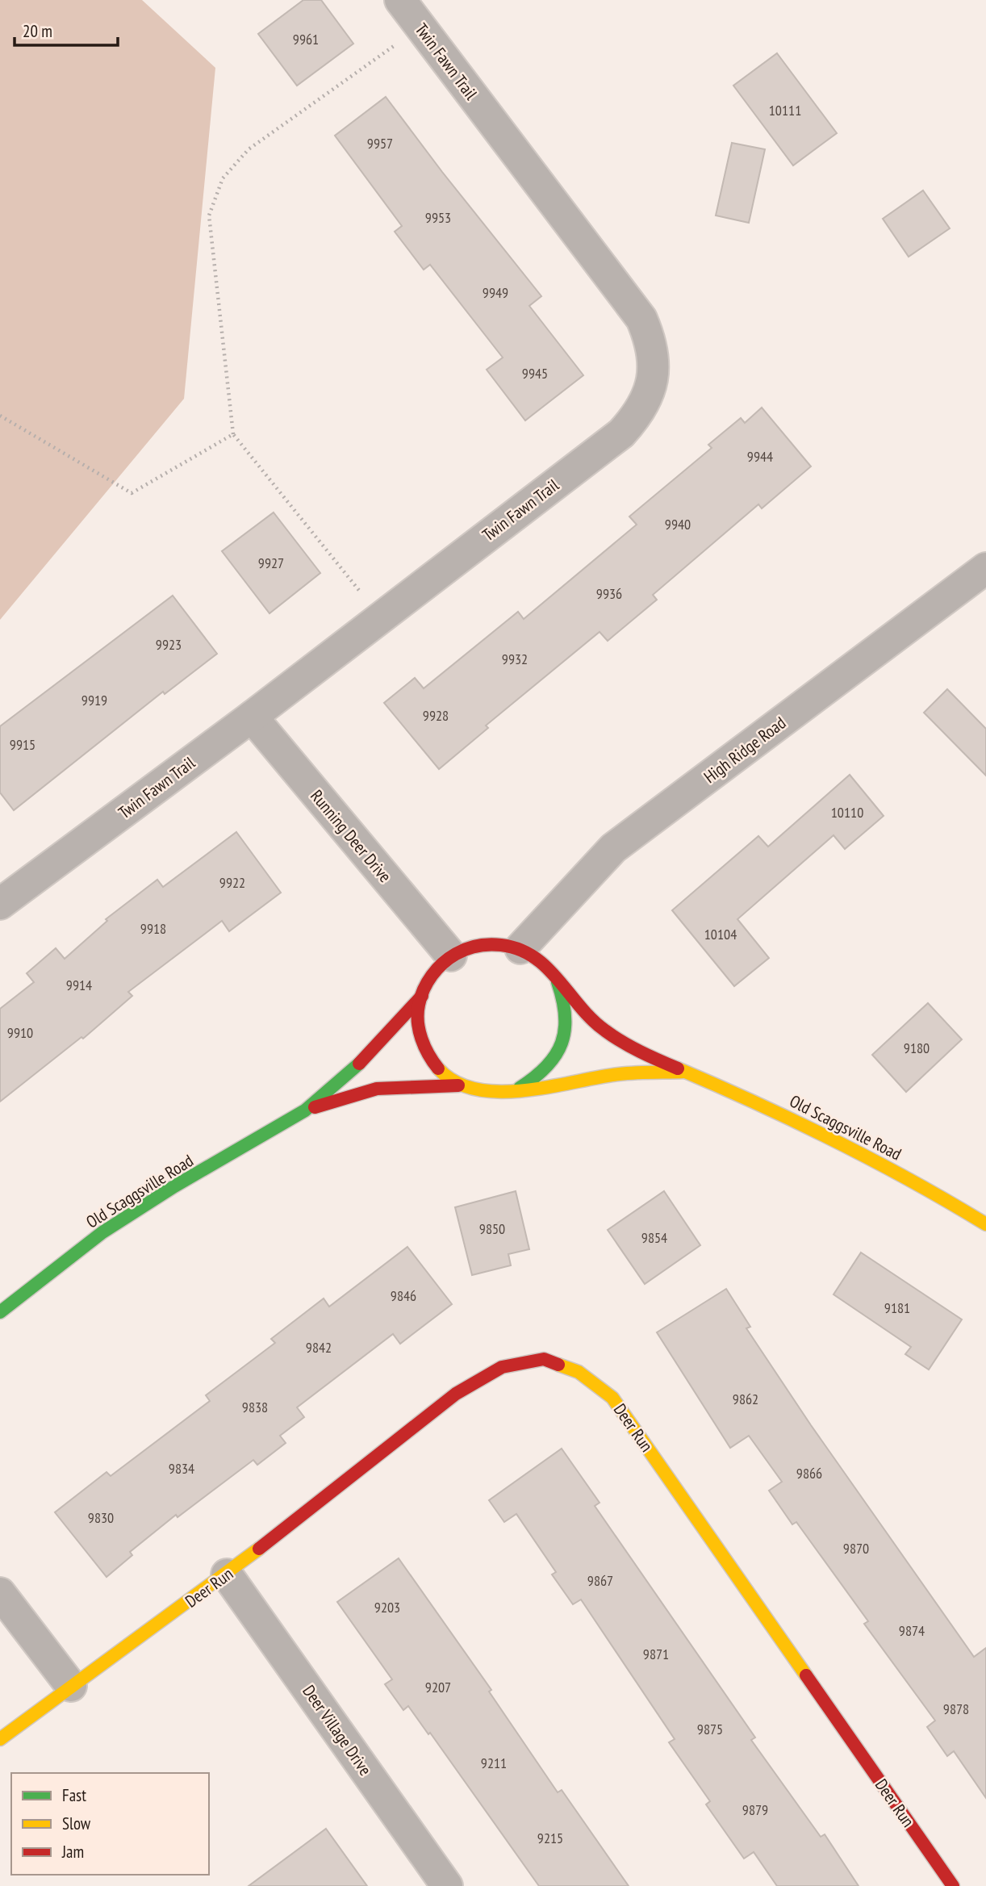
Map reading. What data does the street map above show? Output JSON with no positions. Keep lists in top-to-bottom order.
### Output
{
  "streets": {
    "street": [
      "Twin Fawn Trail",
      "High Ridge Road",
      "Running Deer Drive",
      "Old Scaggsville Road",
      "Deer Run",
      "Deer Village Drive"
    ]
  },
  "crossings": [
    ["Twin Fawn Trail", "Running Deer Drive"],
    ["High Ridge Road", "Running Deer Drive"],
    ["High Ridge Road", "Old Scaggsville Road"],
    ["Running Deer Drive", "Old Scaggsville Road"],
    ["Deer Run", "Deer Village Drive"]
  ],
  "house_numbers": [
    "9961",
    "10111",
    "9957",
    "9953",
    "9949",
    "9945",
    "9944",
    "9940",
    "9927",
    "9936",
    "9923",
    "9932",
    "9919",
    "9928",
    "9915",
    "10110",
    "9922",
    "9918",
    "10104",
    "9914",
    "9910",
    "9180",
    "9850",
    "9854",
    "9846",
    "9181",
    "9842",
    "9862",
    "9838",
    "9834",
    "9866",
    "9830",
    "9870",
    "9867",
    "9203",
    "9874",
    "9871",
    "9207",
    "9878",
    "9875",
    "9211",
    "9879",
    "9215"
  ],
  "legend": ["Fast", "Slow", "Jam"],
  "scale_bar": "20 m"
}
